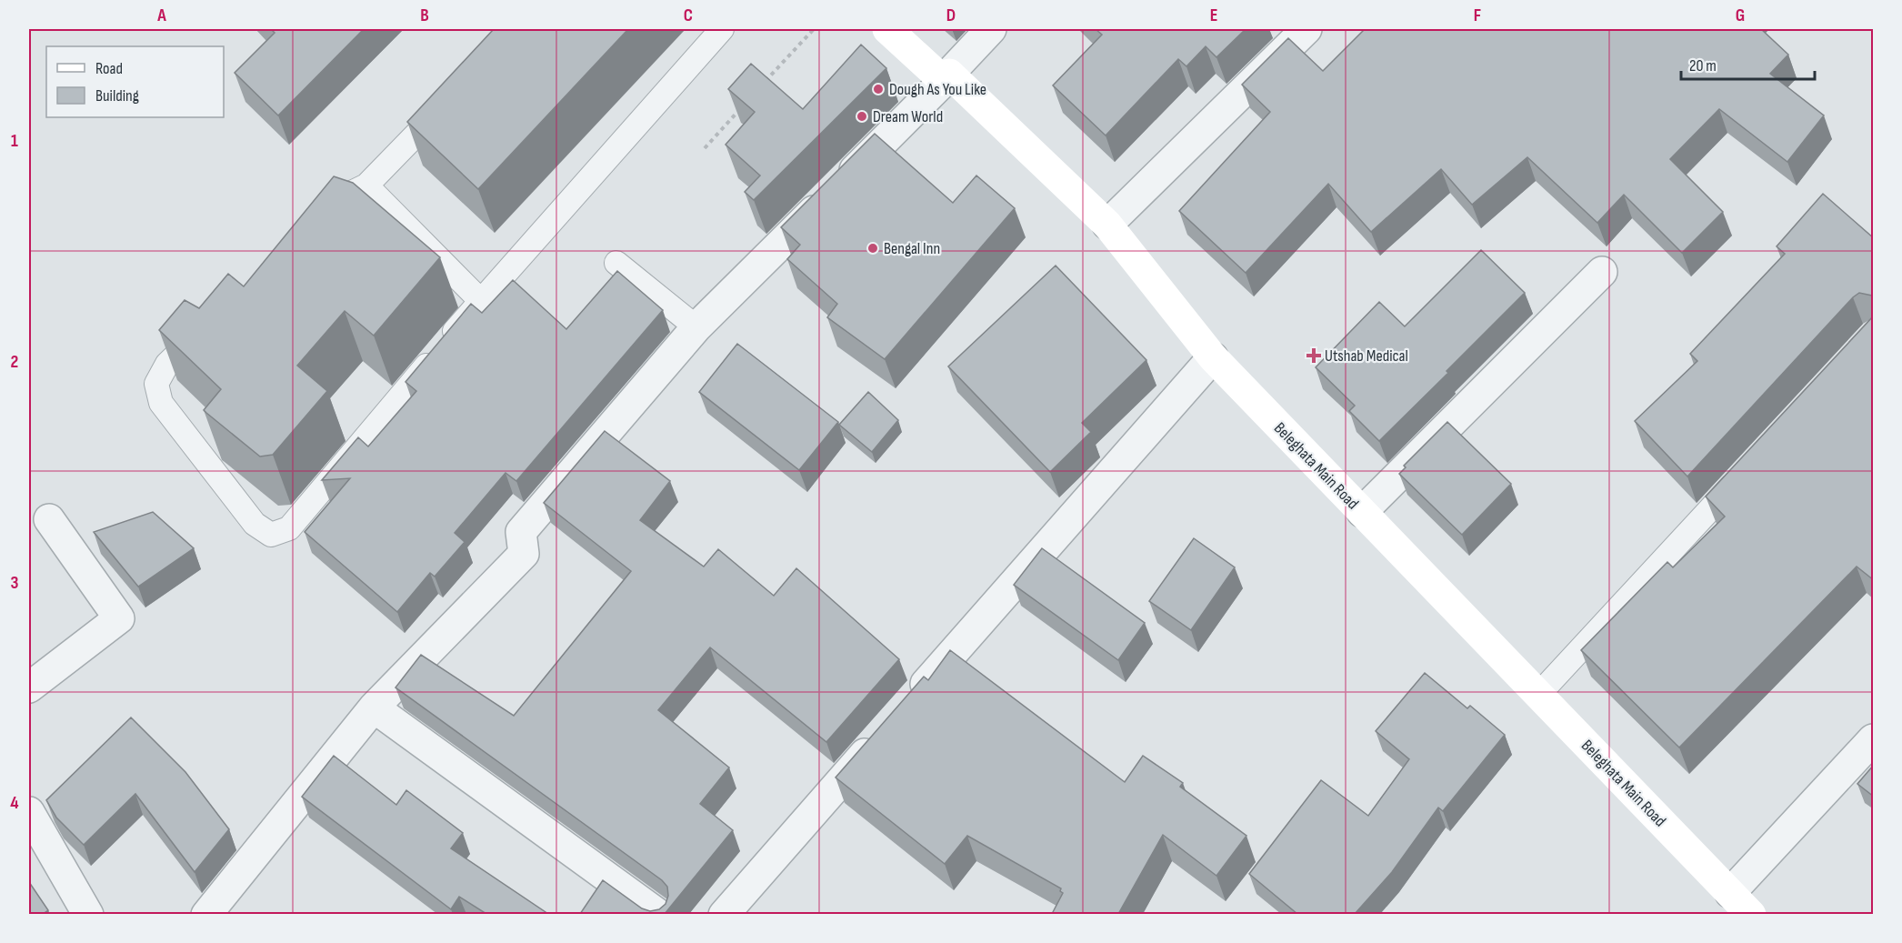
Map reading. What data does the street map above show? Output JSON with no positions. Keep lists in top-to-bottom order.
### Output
{
  "streets": {
    "main road": ["Beleghata Main Road"]
  },
  "places": {
    "other": ["Dough As You Like", "Dream World", "Bengal Inn"],
    "health": ["Utshab Medical"]
  },
  "legend": ["Road", "Building"],
  "scale_bar": "20 m",
  "grid": {
    "columns": [
      "A",
      "B",
      "C",
      "D",
      "E",
      "F",
      "G"
    ],
    "rows": [
      "1",
      "2",
      "3",
      "4"
    ]
  }
}
